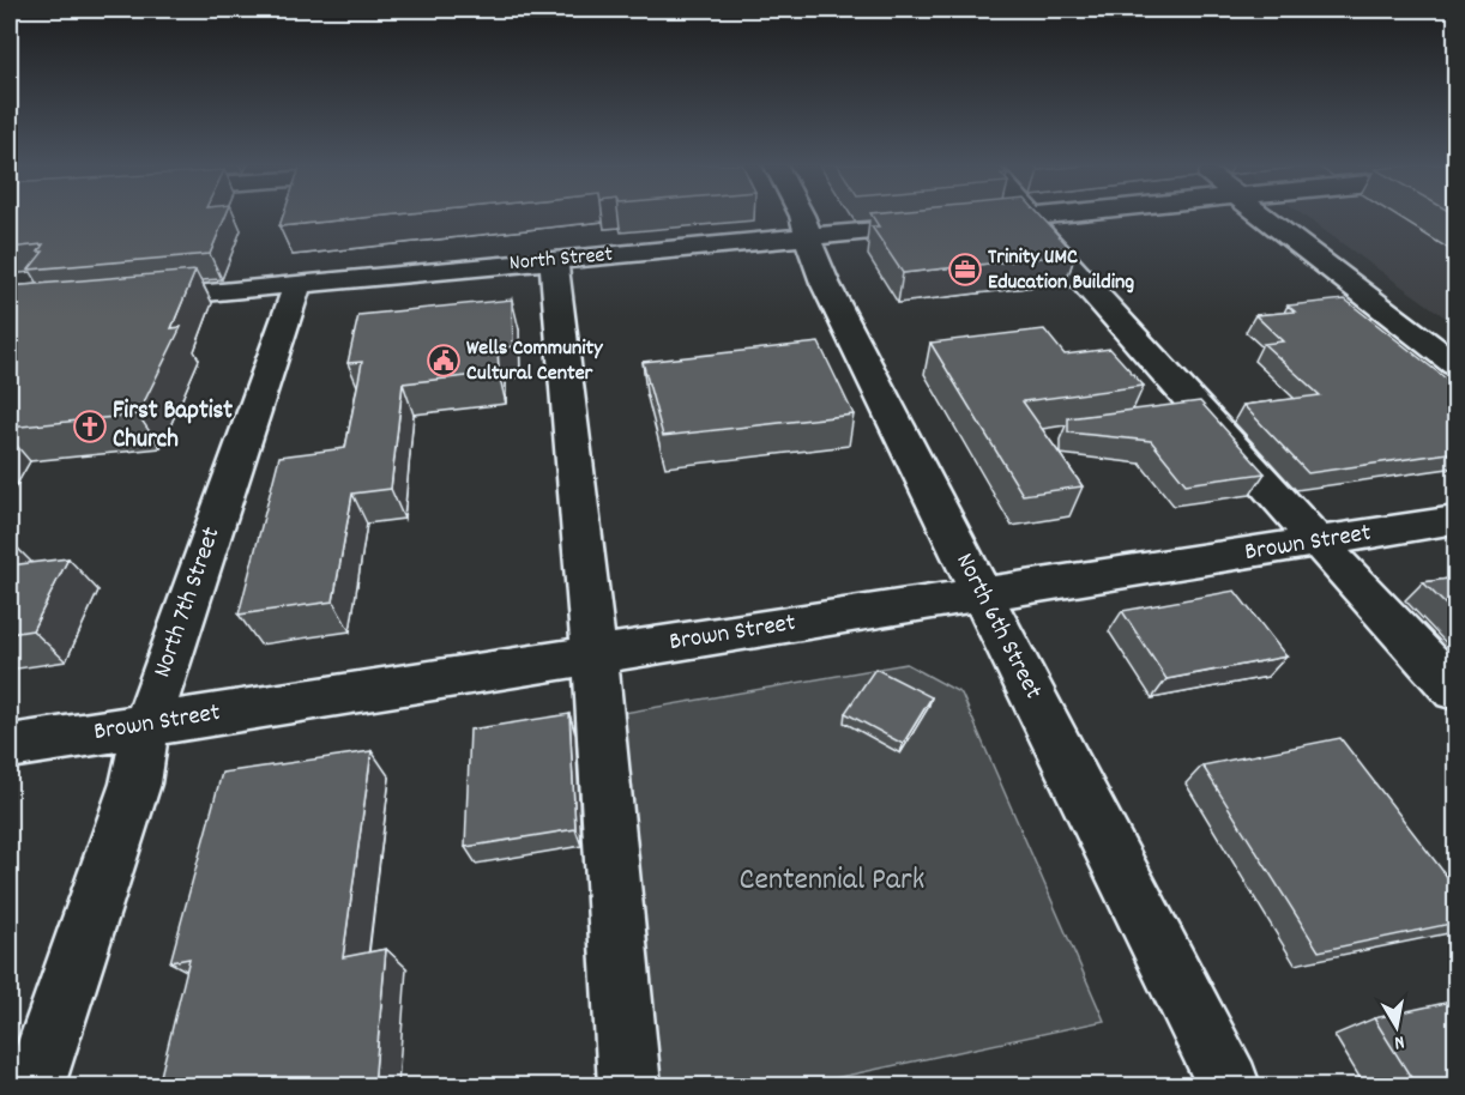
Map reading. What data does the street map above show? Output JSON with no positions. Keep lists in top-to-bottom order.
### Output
{
  "streets": {
    "street": [
      "North Street",
      "Brown Street",
      "North 7th Street",
      "North 6th Street"
    ]
  },
  "crossings": [
    ["North Street", "North 7th Street"],
    ["North Street", "North 6th Street"],
    ["Brown Street", "North 7th Street"],
    ["Brown Street", "North 6th Street"]
  ],
  "parks": ["Centennial Park"],
  "places": {
    "office": ["Trinity UMC Education Building"],
    "public building": ["Wells Community Cultural Center"],
    "church": ["First Baptist Church"]
  },
  "north": "bottom"
}
